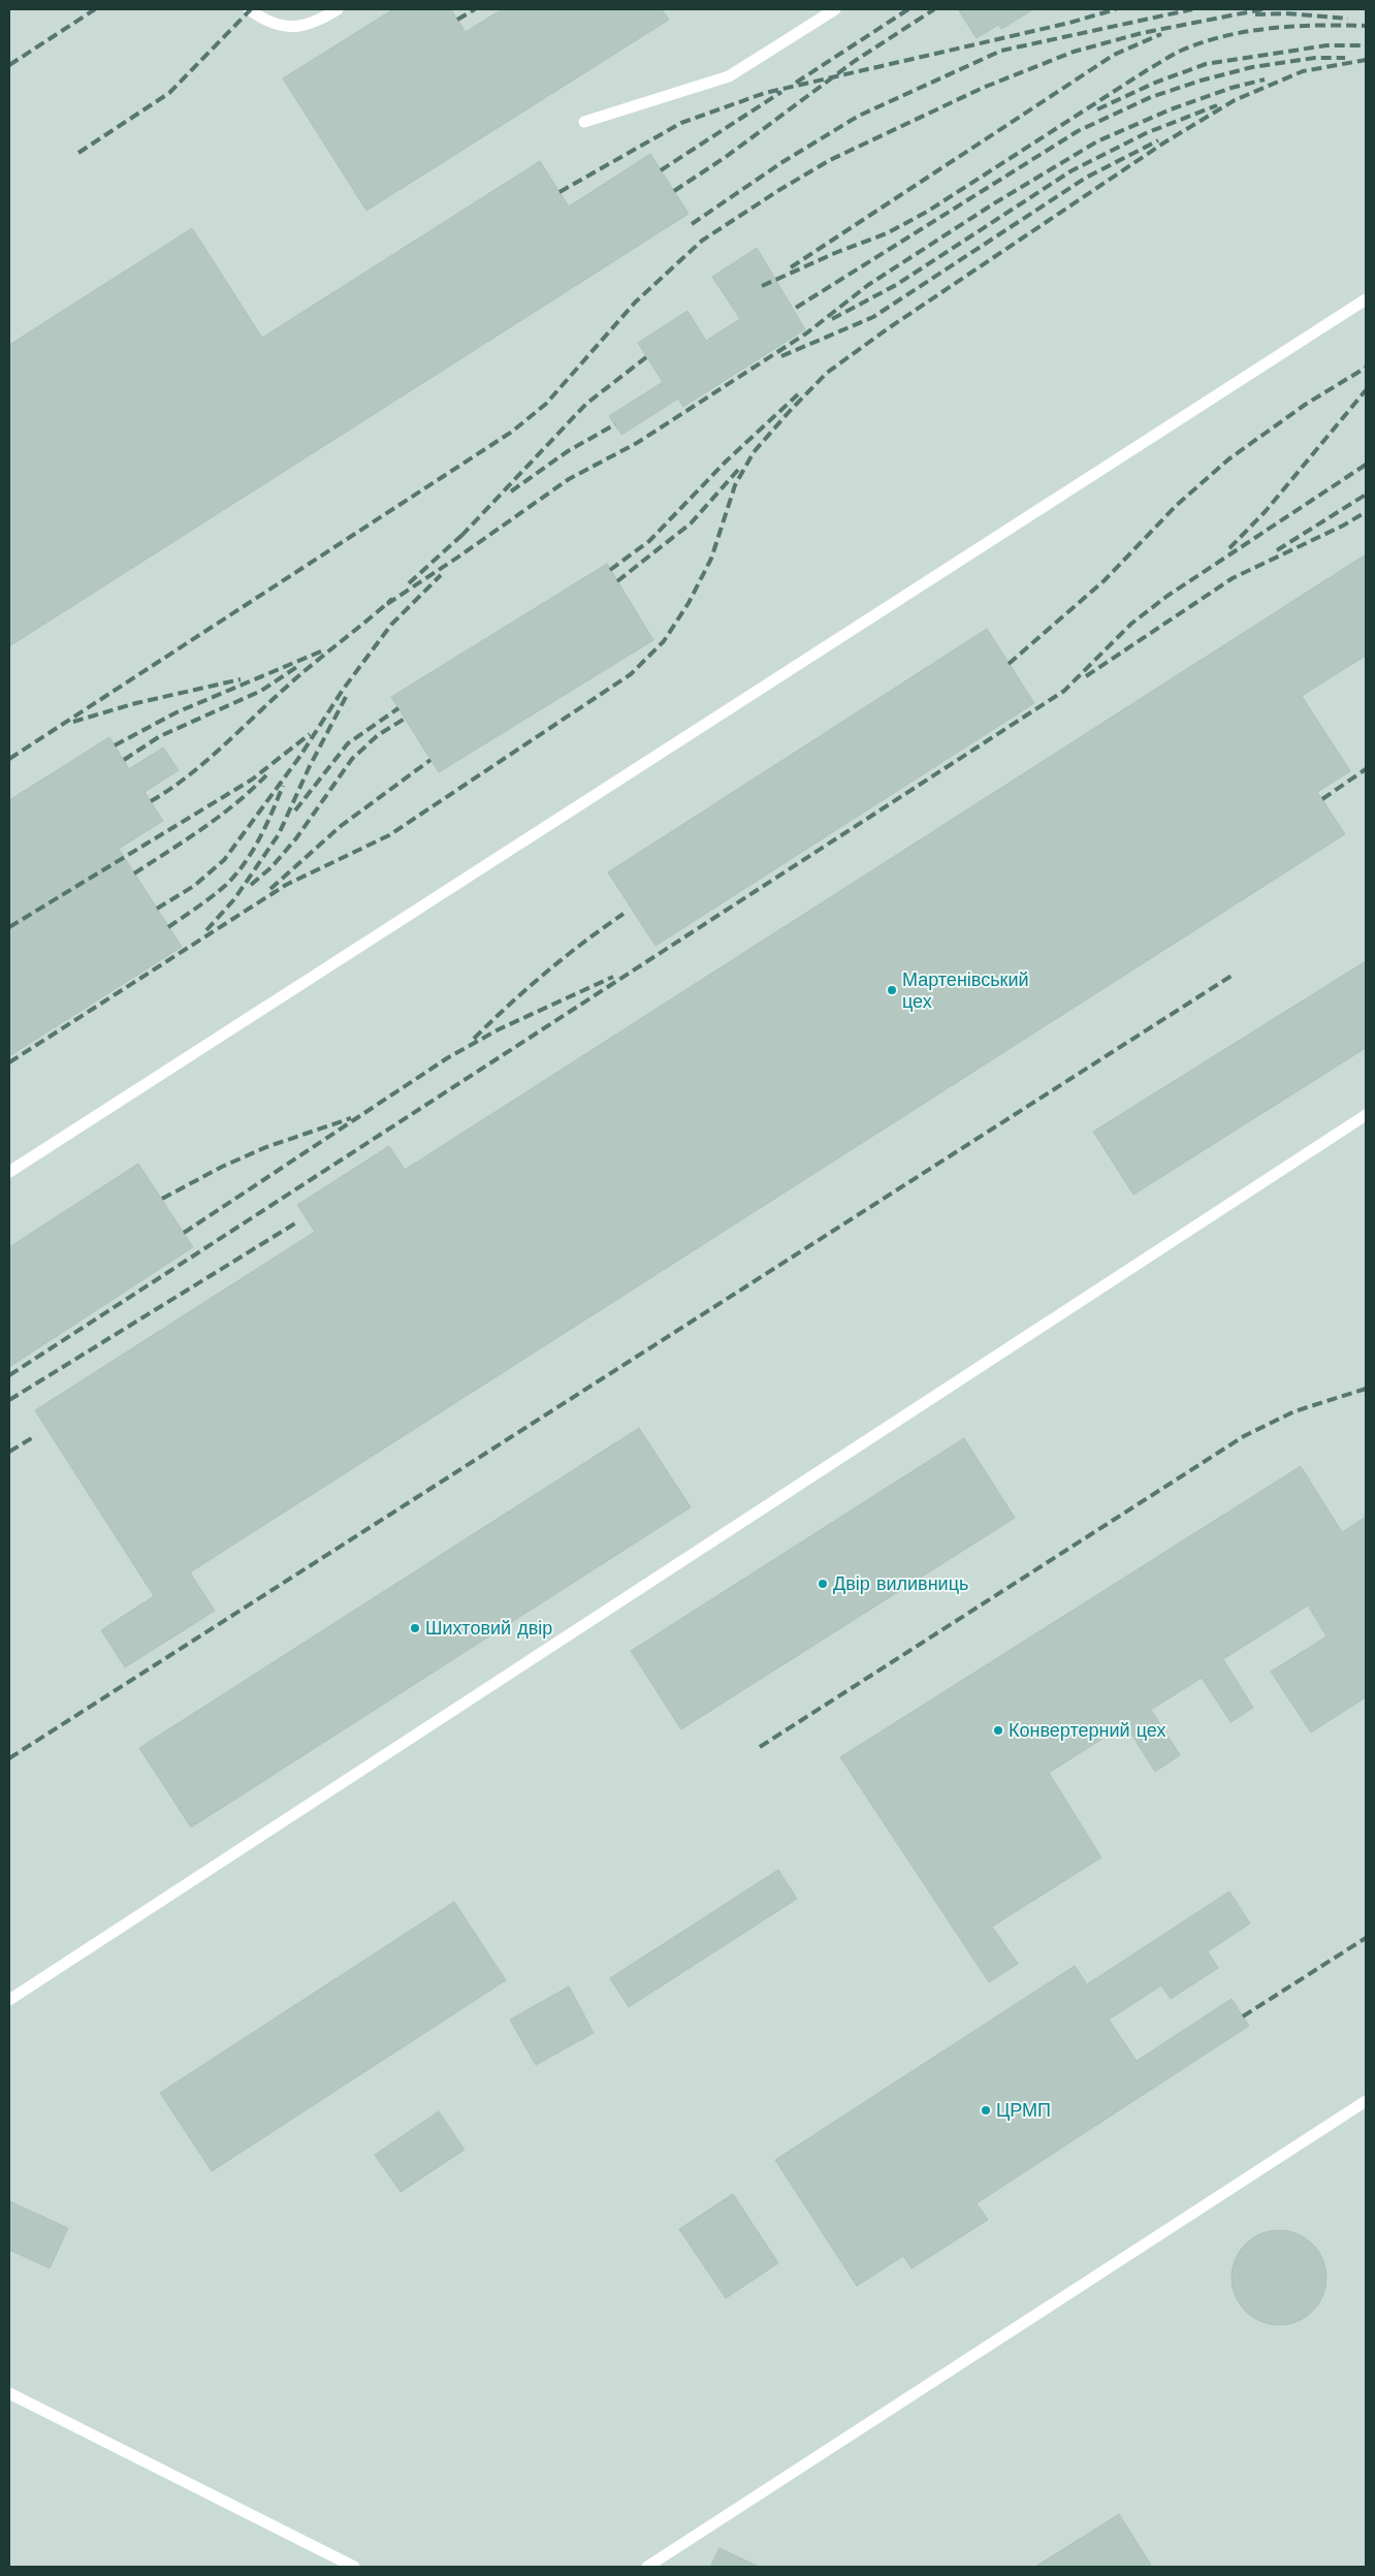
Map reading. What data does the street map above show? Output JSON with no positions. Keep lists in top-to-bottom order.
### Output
{
  "places": [
    "Мартенівський цех",
    "Двір виливниць",
    "Шихтовий двір",
    "Конвертерний цех",
    "ЦРМП"
  ]
}
